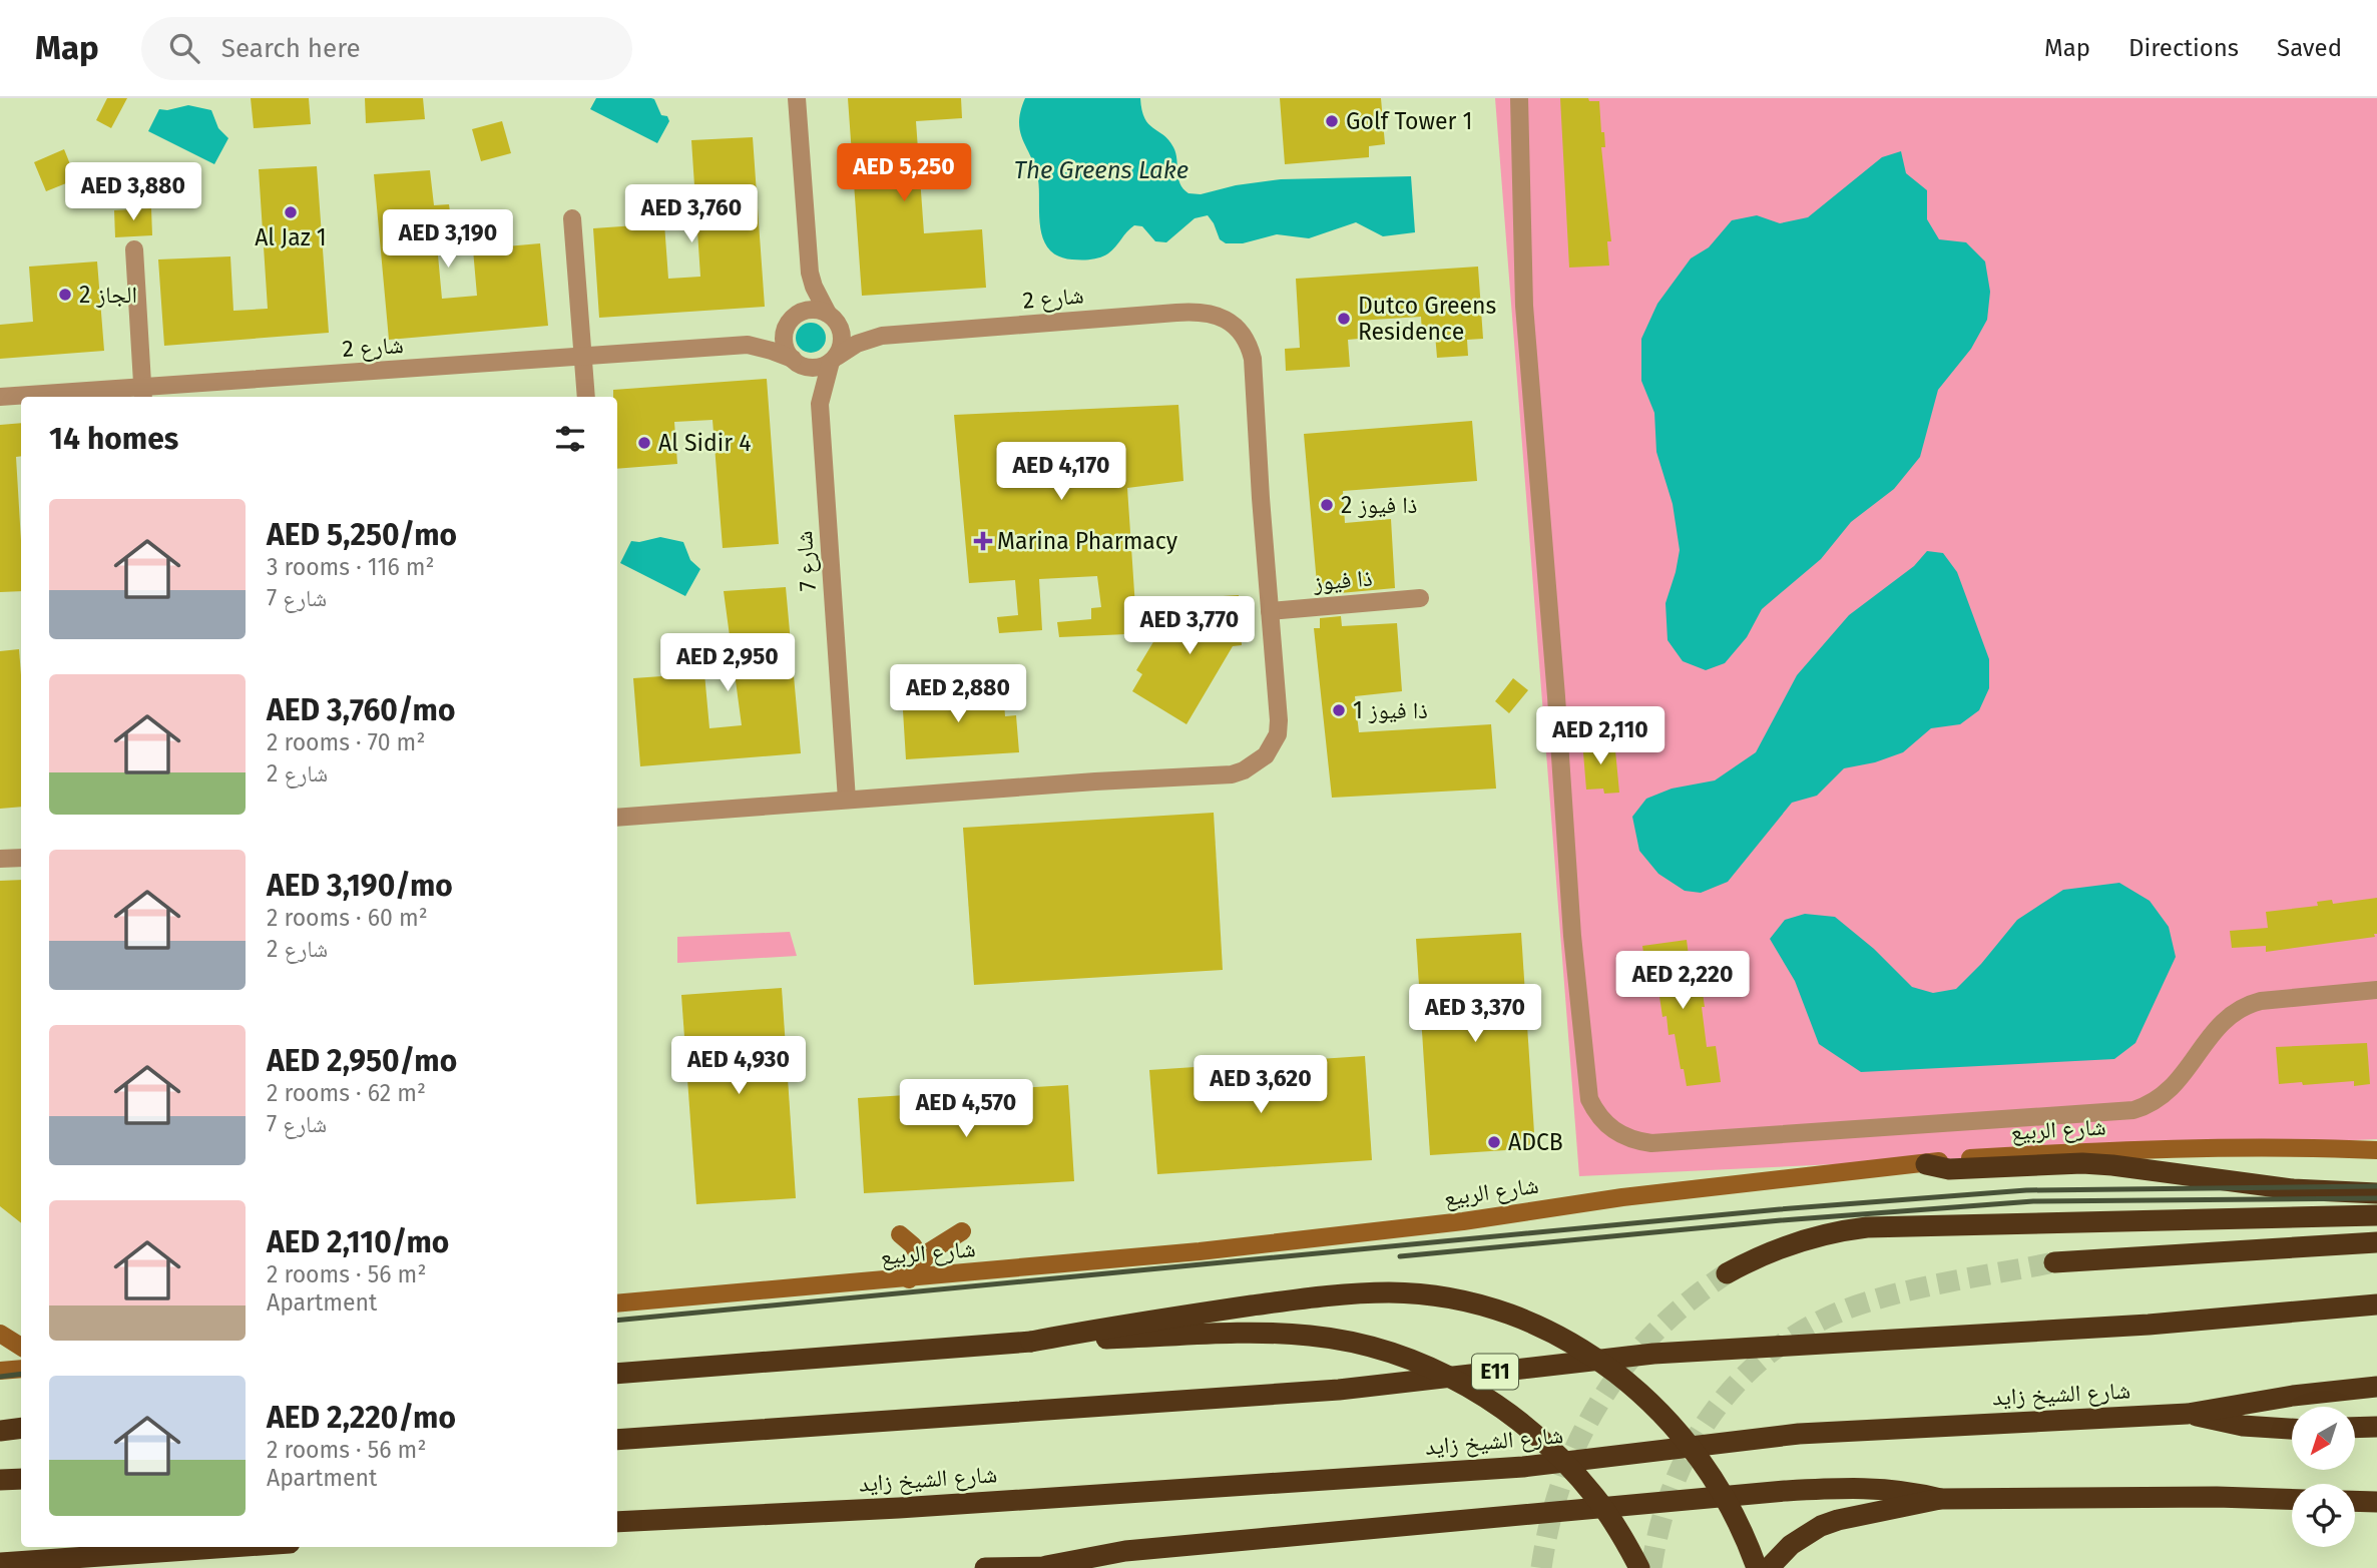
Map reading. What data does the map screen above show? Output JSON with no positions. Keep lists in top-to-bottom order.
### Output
{
  "streets": {
    "highway": ["E11", "شارع الشيخ زايد"],
    "main road": ["شارع الربيع"],
    "street": ["شارع 2", "شارع 7", "ذا فيوز"]
  },
  "crossings": [
    ["شارع 2", "شارع 7"],
    ["شارع 2", "ذا فيوز"]
  ],
  "water": ["The Greens Lake"],
  "places": {
    "other": [
      "Golf Tower 1",
      "Al Jaz 1",
      "الجاز 2",
      "Dutco Greens Residence",
      "Al Sidir 4",
      "ذا فيوز 2",
      "ذا فيوز 1",
      "ADCB"
    ],
    "health": ["Marina Pharmacy"]
  },
  "north": "bottom left",
  "page": {
    "header": "Map",
    "search": "Search here",
    "nav": ["Map", "Directions", "Saved"],
    "price": [
      "AED 5,250",
      "AED 3,880",
      "AED 3,760",
      "AED 3,190",
      "AED 4,170",
      "AED 3,770",
      "AED 2,950",
      "AED 2,880",
      "AED 2,110",
      "AED 2,220",
      "AED 3,370",
      "AED 4,930",
      "AED 3,620",
      "AED 4,570"
    ],
    "heading": "14 homes",
    "list": [
      {
        "name": "AED 5,250/mo",
        "note": "3 rooms · 116 m² · شارع 7"
      },
      {
        "name": "AED 3,760/mo",
        "note": "2 rooms · 70 m² · شارع 2"
      },
      {
        "name": "AED 3,190/mo",
        "note": "2 rooms · 60 m² · شارع 2"
      },
      {
        "name": "AED 2,950/mo",
        "note": "2 rooms · 62 m² · شارع 7"
      },
      {
        "name": "AED 2,110/mo",
        "note": "2 rooms · 56 m² · Apartment"
      },
      {
        "name": "AED 2,220/mo",
        "note": "2 rooms · 56 m² · Apartment"
      }
    ]
  }
}
